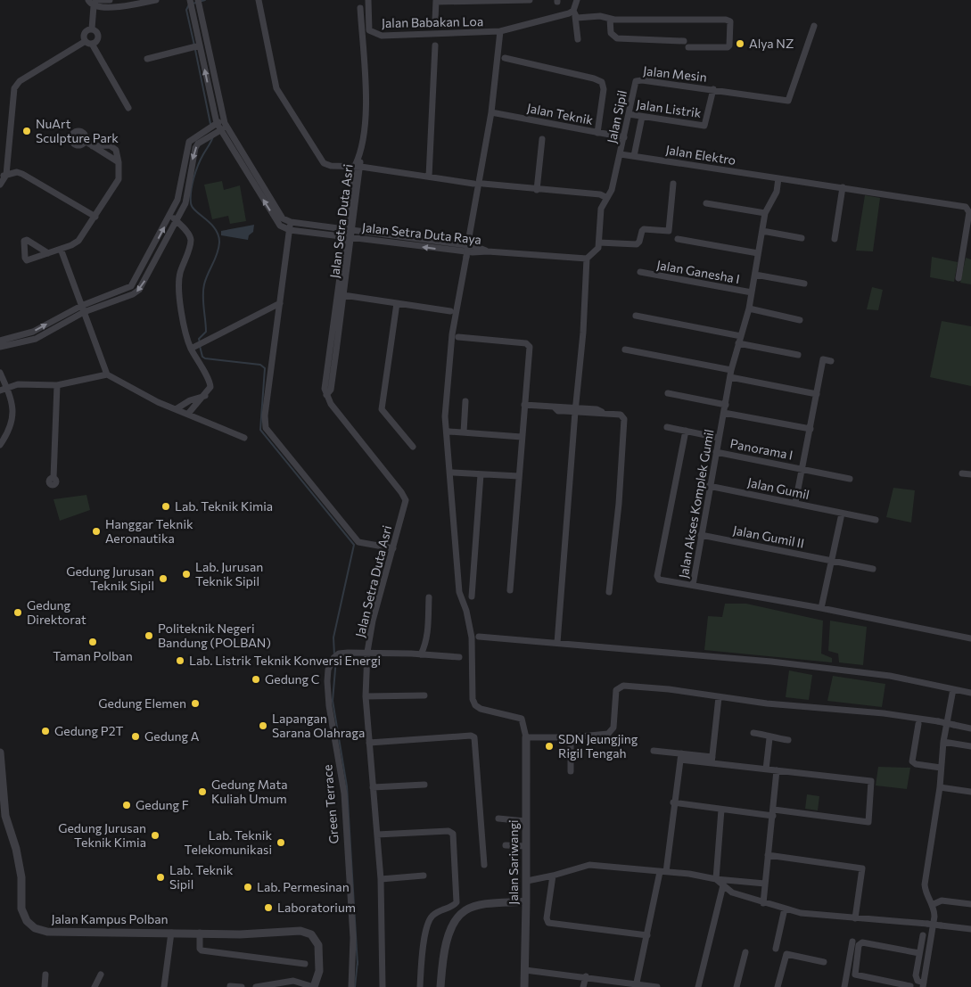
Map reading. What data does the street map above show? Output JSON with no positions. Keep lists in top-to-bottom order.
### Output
{
  "streets": {
    "street": [
      "Jalan Babakan Loa",
      "Jalan Mesin",
      "Jalan Listrik",
      "Jalan Teknik",
      "Jalan Sipil",
      "Jalan Elektro",
      "Jalan Setra Duta Asri",
      "Jalan Setra Duta Raya",
      "Jalan Ganesha I",
      "Panorama I",
      "Jalan Gumil",
      "Jalan Akses Komplek Gumil",
      "Jalan Gumil II",
      "Green Terrace",
      "Jalan Sariwangi",
      "Jalan Kampus Polban"
    ]
  },
  "crossings": [
    ["Jalan Mesin", "Jalan Listrik"],
    ["Jalan Mesin", "Jalan Sipil"],
    ["Jalan Listrik", "Jalan Sipil"],
    ["Jalan Teknik", "Jalan Sipil"],
    ["Jalan Sipil", "Jalan Elektro"],
    ["Jalan Elektro", "Jalan Akses Komplek Gumil"],
    ["Jalan Setra Duta Asri", "Jalan Setra Duta Raya"],
    ["Jalan Setra Duta Asri", "Green Terrace"],
    ["Jalan Ganesha I", "Jalan Akses Komplek Gumil"],
    ["Panorama I", "Jalan Akses Komplek Gumil"],
    ["Jalan Gumil", "Jalan Akses Komplek Gumil"],
    ["Jalan Akses Komplek Gumil", "Jalan Gumil II"]
  ],
  "places": [
    "Alya NZ",
    "NuArt Sculpture Park",
    "Lab. Teknik Kimia",
    "Hanggar Teknik Aeronautika",
    "Lab. Jurusan Teknik Sipil",
    "Gedung Jurusan Teknik Sipil",
    "Gedung Direktorat",
    "Politeknik Negeri Bandung (POLBAN)",
    "Taman Polban",
    "Lab. Listrik Teknik Konversi Energi",
    "Gedung C",
    "Gedung Elemen",
    "Lapangan Sarana Olahraga",
    "Gedung P2T",
    "Gedung A",
    "SDN Jeungjing Rigil Tengah",
    "Gedung Mata Kuliah Umum",
    "Gedung F",
    "Gedung Jurusan Teknik Kimia",
    "Lab. Teknik Telekomunikasi",
    "Lab. Teknik Sipil",
    "Lab. Permesinan",
    "Laboratorium"
  ]
}
